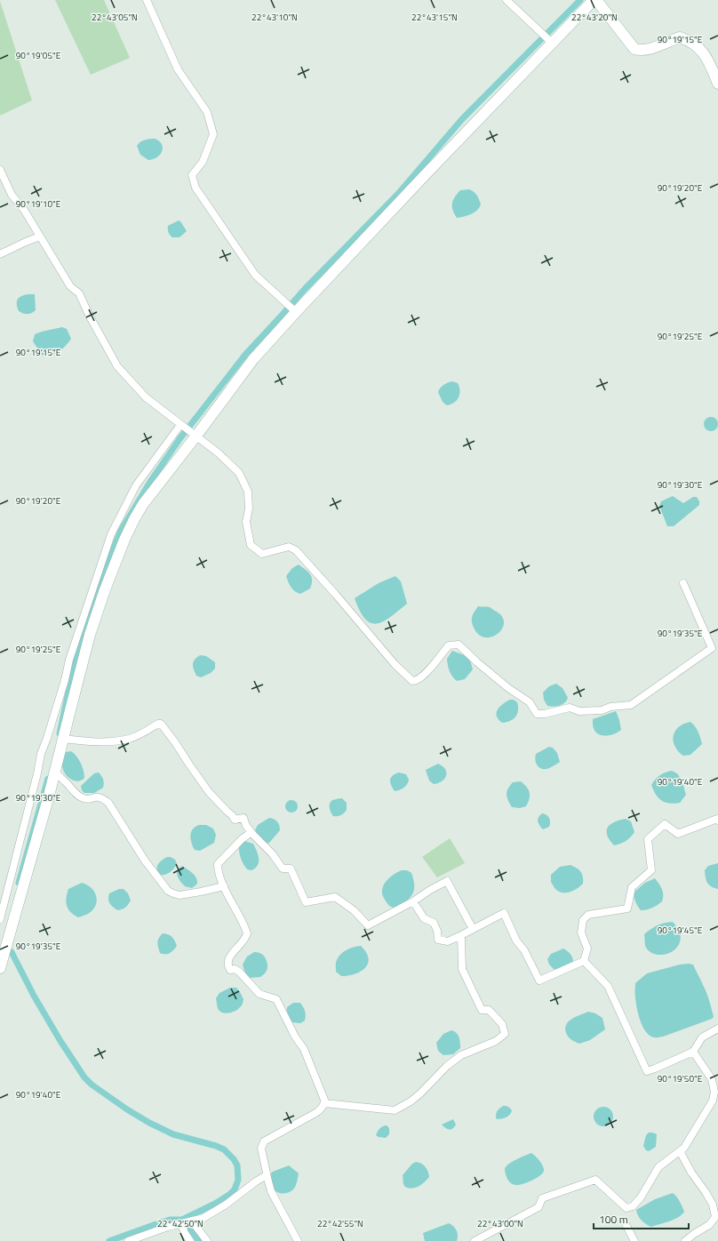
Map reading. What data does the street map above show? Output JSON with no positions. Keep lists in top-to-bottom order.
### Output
{
  "scale_bar": "100 m",
  "coordinates": [
    "22°43'05\"N",
    "22°43'10\"N",
    "22°43'15\"N",
    "22°43'20\"N",
    "90°19'15\"E",
    "90°19'05\"E",
    "90°19'20\"E",
    "90°19'10\"E",
    "90°19'25\"E",
    "90°19'30\"E",
    "90°19'35\"E",
    "90°19'40\"E",
    "90°19'45\"E",
    "90°19'50\"E",
    "22°42'50\"N",
    "22°42'55\"N",
    "22°43'00\"N"
  ]
}
